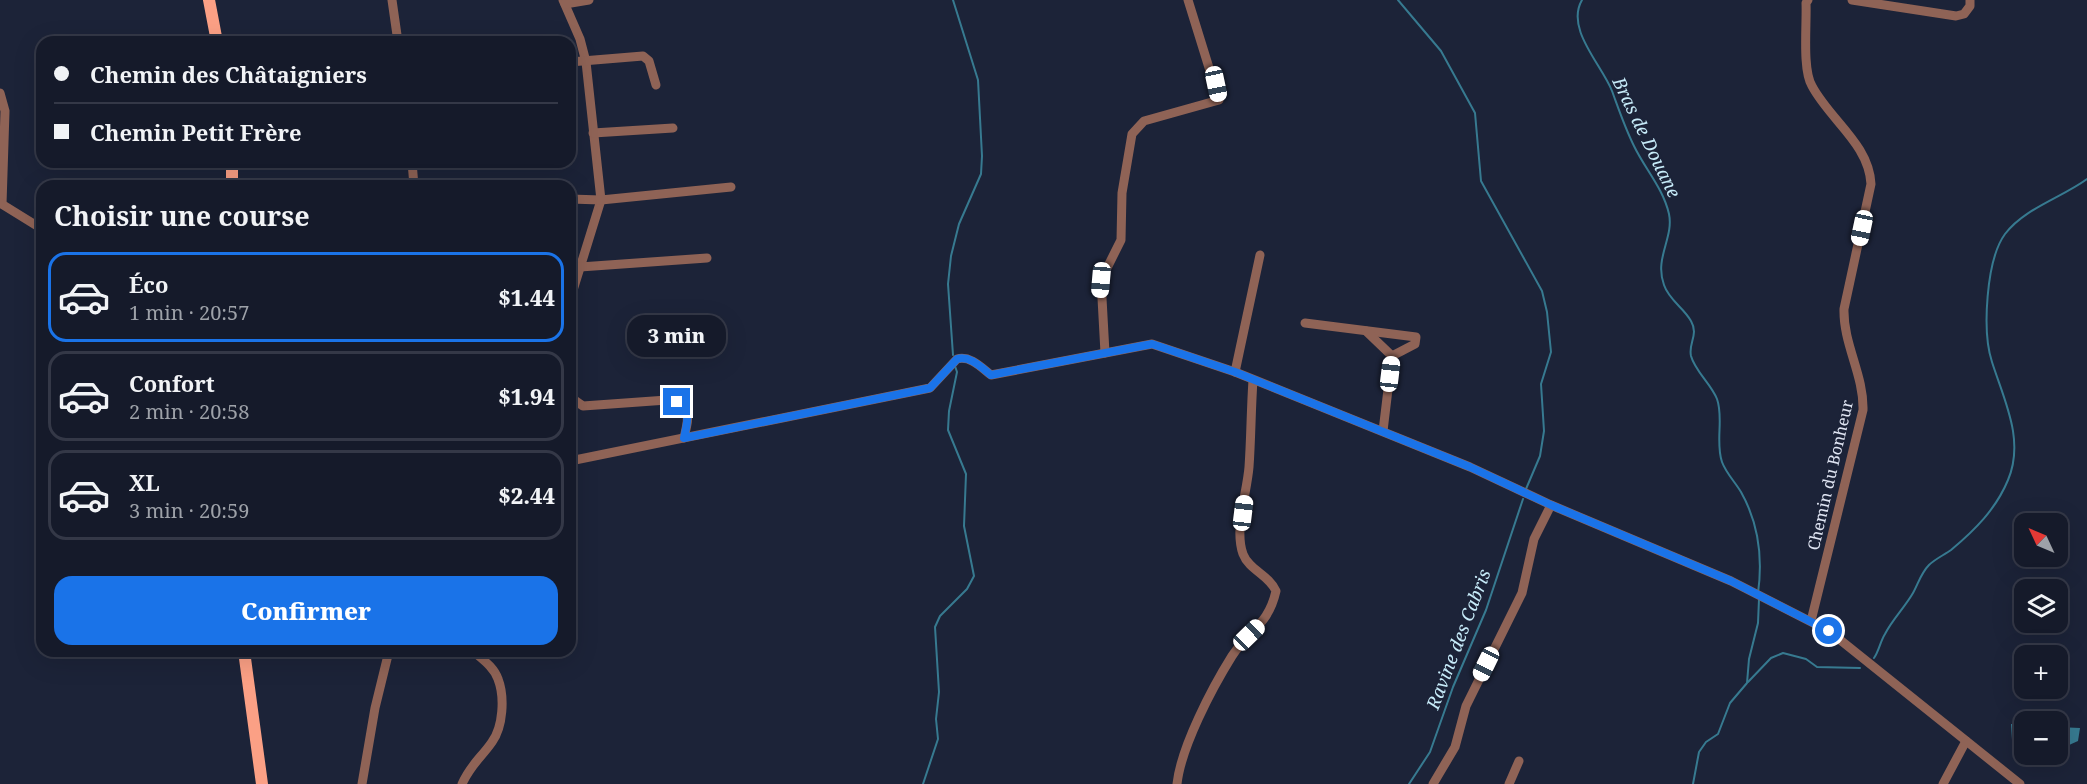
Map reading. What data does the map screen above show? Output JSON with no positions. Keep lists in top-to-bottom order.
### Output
{
  "streets": {
    "street": ["Chemin du Bonheur"]
  },
  "water": ["Bras de Douane", "Ravine des Cabris"],
  "north": "top left",
  "page": {
    "banner": ["Chemin des Châtaigniers", "Chemin Petit Frère"],
    "heading": "Choisir une course",
    "list": [
      {
        "name": "Éco",
        "note": "1 min · 20:57",
        "value": "$1.44"
      },
      {
        "name": "Confort",
        "note": "2 min · 20:58",
        "value": "$1.94"
      },
      {
        "name": "XL",
        "note": "3 min · 20:59",
        "value": "$2.44"
      }
    ],
    "bubble": "3 min",
    "map_buttons": ["+", "−"],
    "buttons": "Confirmer"
  }
}
